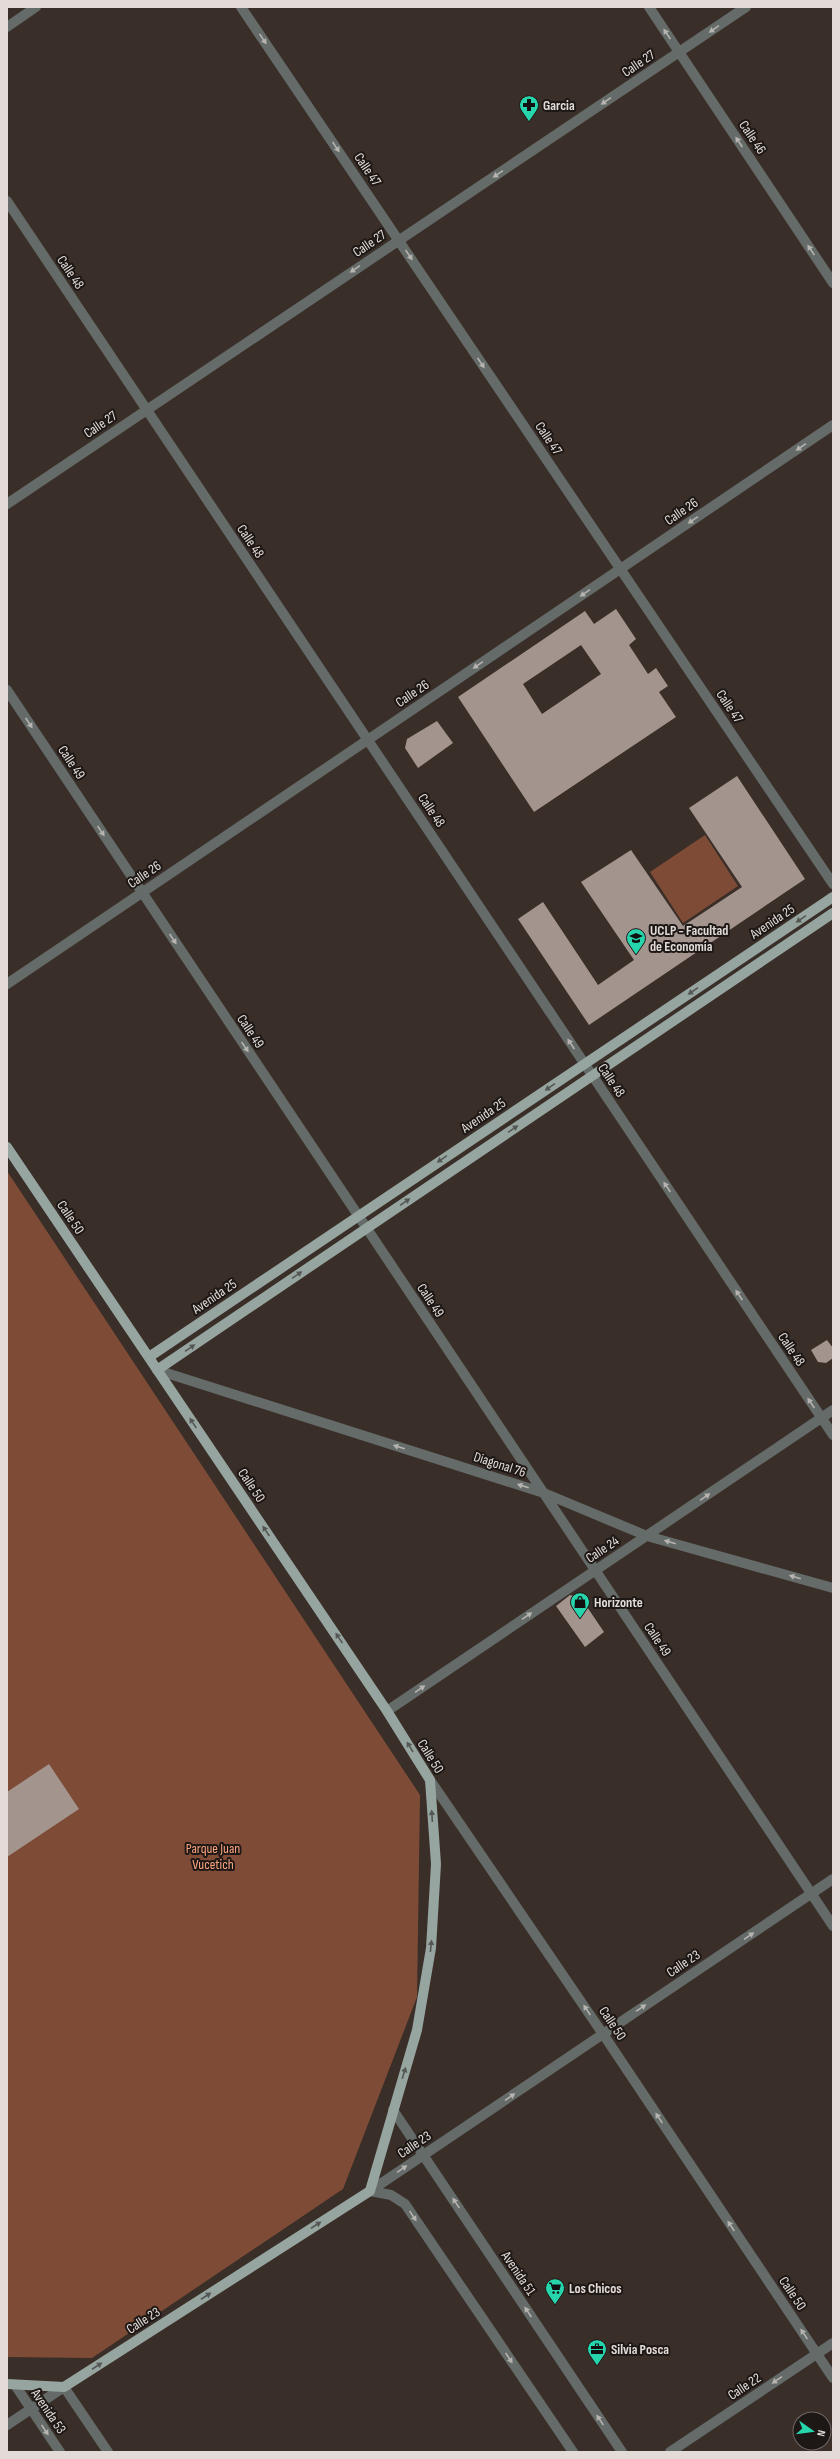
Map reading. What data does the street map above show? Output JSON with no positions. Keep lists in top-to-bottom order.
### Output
{
  "streets": {
    "main road": ["Avenida 25", "Calle 50", "Calle 23"],
    "street": [
      "Calle 27",
      "Calle 46",
      "Calle 47",
      "Calle 48",
      "Calle 26",
      "Calle 49",
      "Diagonal 76",
      "Calle 24",
      "Avenida 51",
      "Calle 22",
      "Avenida 53"
    ]
  },
  "crossings": [
    ["Calle 27", "Calle 46"],
    ["Calle 27", "Calle 47"],
    ["Calle 27", "Calle 48"],
    ["Calle 47", "Calle 26"],
    ["Calle 48", "Calle 26"],
    ["Calle 48", "Avenida 25"],
    ["Calle 48", "Calle 24"],
    ["Calle 26", "Calle 49"],
    ["Calle 49", "Avenida 25"],
    ["Calle 49", "Diagonal 76"],
    ["Calle 49", "Calle 24"],
    ["Calle 49", "Calle 23"],
    ["Avenida 25", "Calle 50"],
    ["Avenida 25", "Diagonal 76"],
    ["Calle 50", "Diagonal 76"],
    ["Calle 50", "Calle 24"],
    ["Calle 50", "Calle 23"],
    ["Calle 50", "Calle 22"],
    ["Diagonal 76", "Calle 24"],
    ["Calle 23", "Avenida 51"],
    ["Calle 23", "Avenida 53"]
  ],
  "one_way": [
    "Calle 27",
    "Calle 46",
    "Calle 47",
    "Calle 48",
    "Calle 26",
    "Calle 49",
    "Calle 50",
    "Diagonal 76",
    "Calle 24",
    "Calle 23",
    "Calle 22"
  ],
  "parks": ["Parque Juan Vucetich"],
  "places": {
    "pharmacy": ["Garcia"],
    "school or university": ["UCLP - Facultad de Economía"],
    "shop": ["Horizonte"],
    "supermarket": ["Los Chicos"],
    "office": ["Silvia Posca"]
  },
  "north": "right"
}
